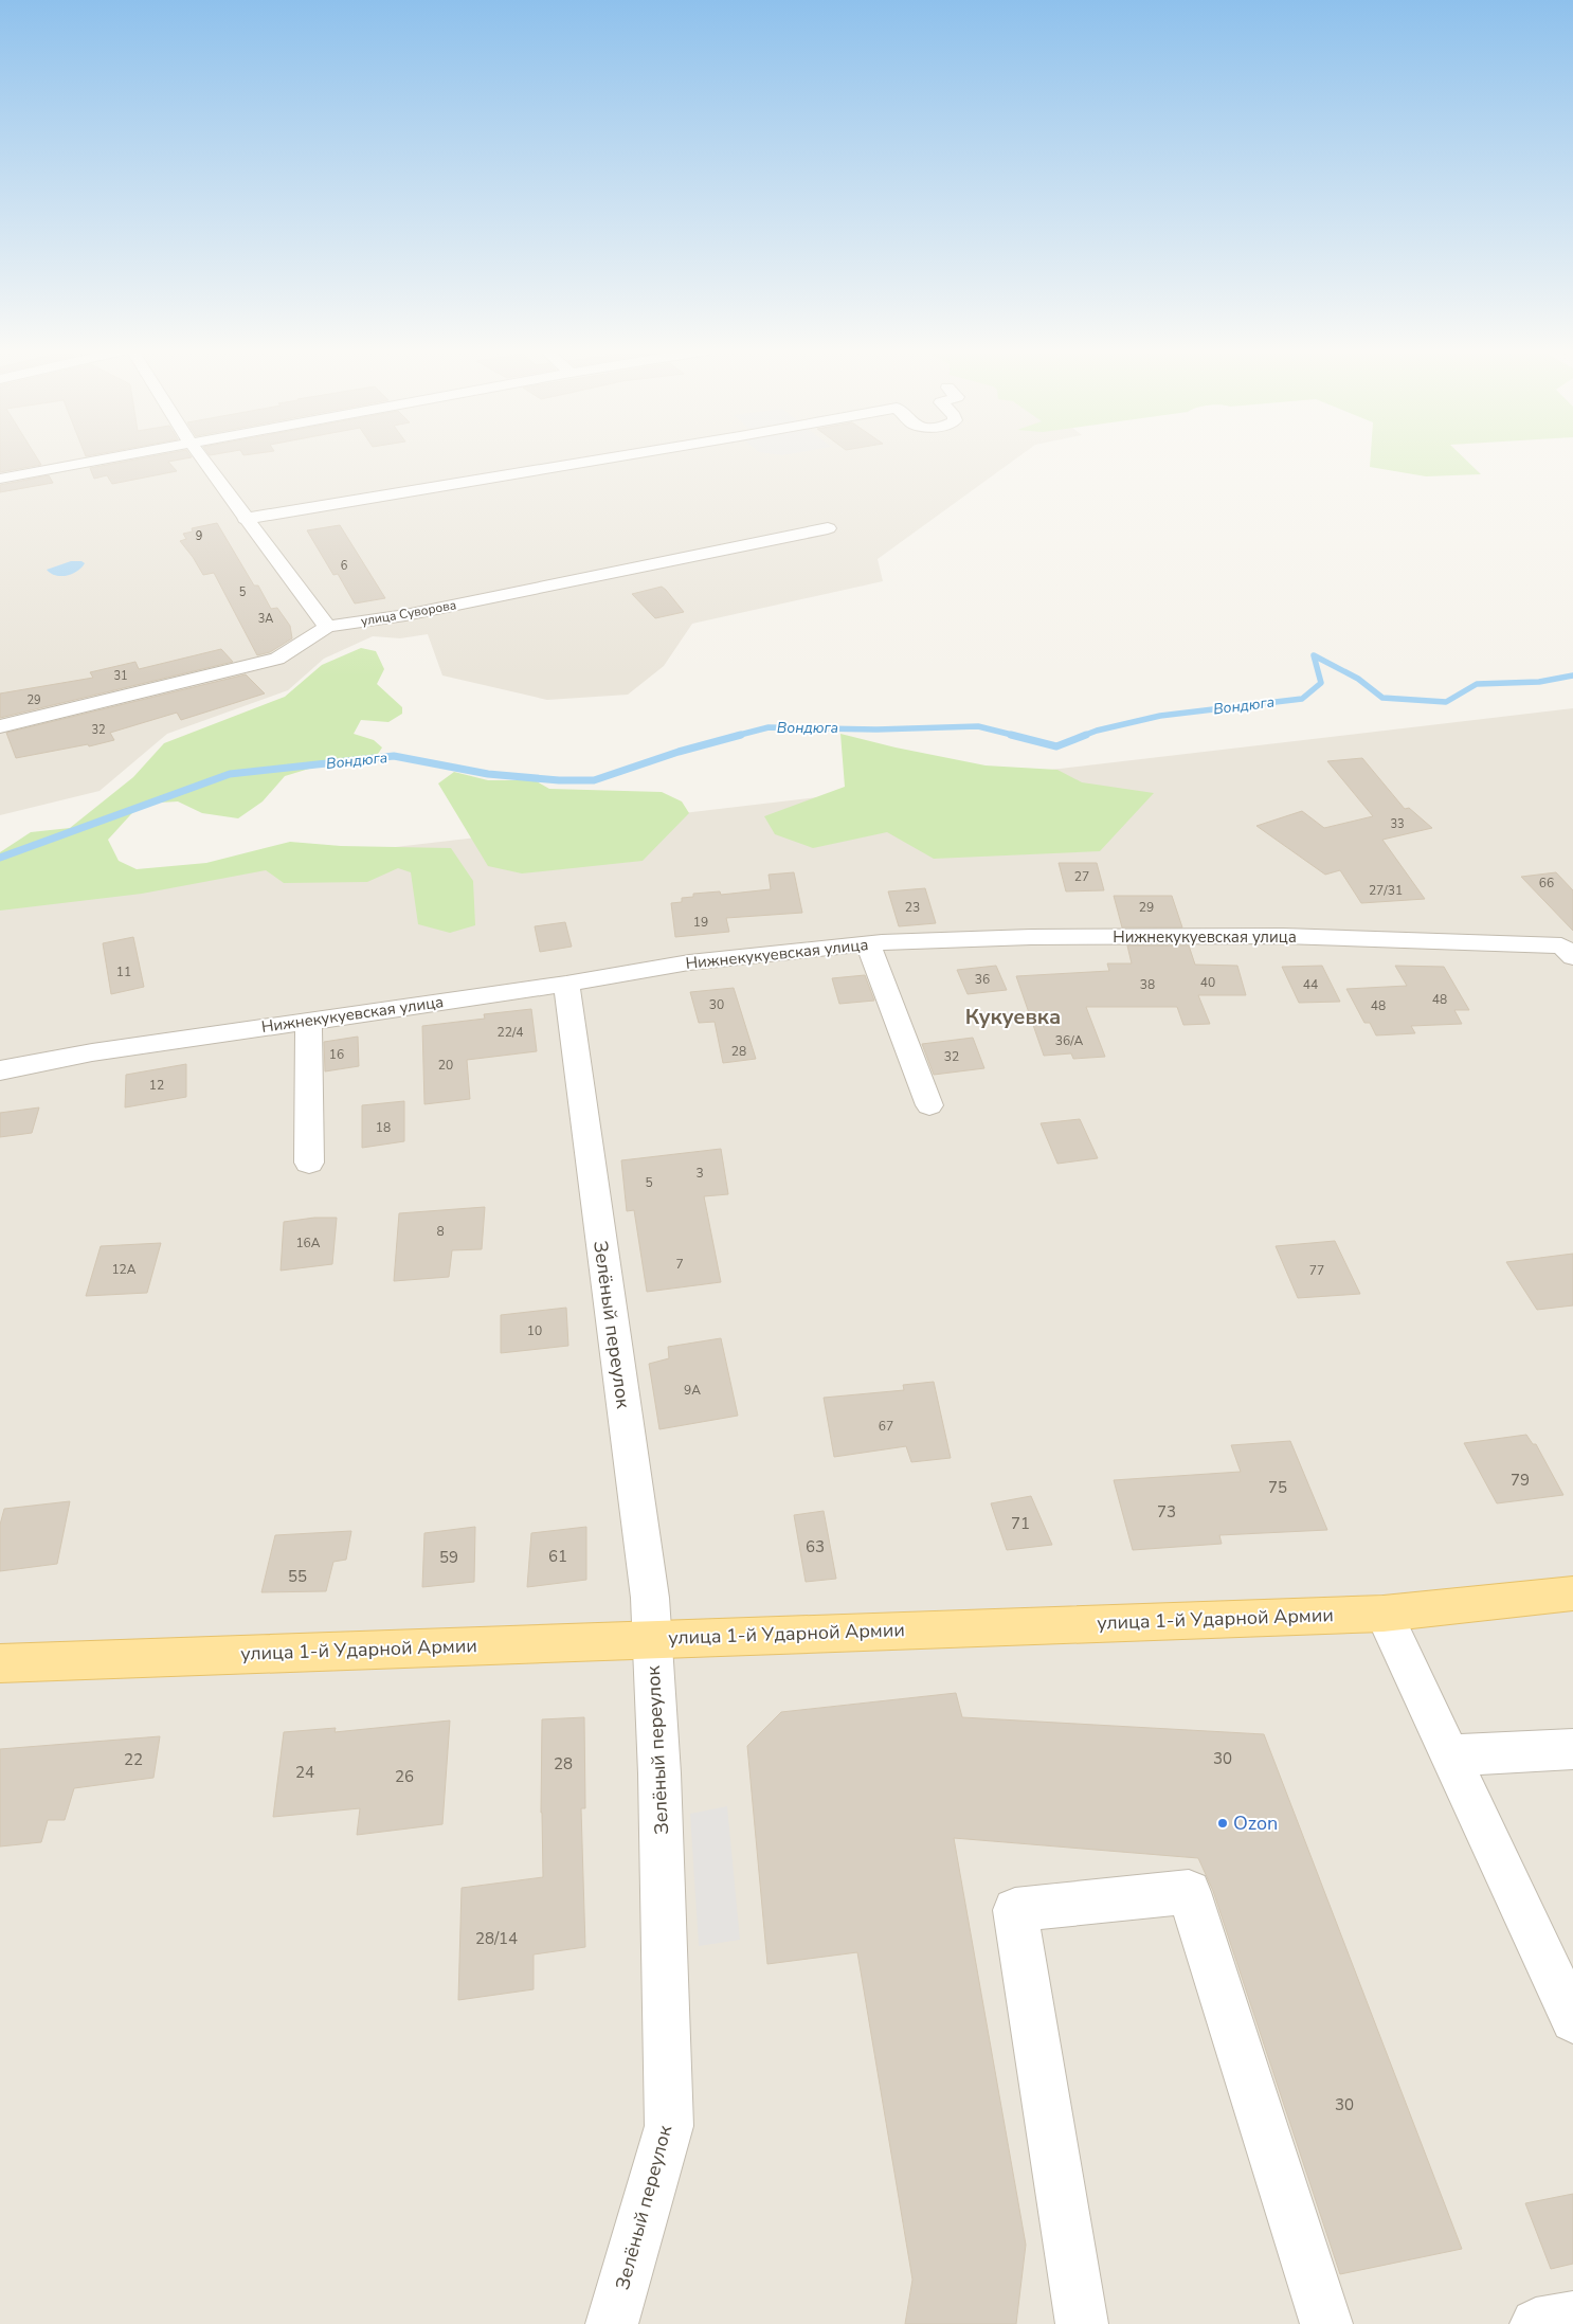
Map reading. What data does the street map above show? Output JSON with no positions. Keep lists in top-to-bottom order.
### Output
{
  "streets": {
    "main road": ["улица 1-й Ударной Армии"],
    "street": ["улица Суворова", "Нижнекукуевская улица", "Зелёный переулок"]
  },
  "crossings": [
    ["Нижнекукуевская улица", "Зелёный переулок"],
    ["Зелёный переулок", "улица 1-й Ударной Армии"]
  ],
  "districts": ["Кукуевка"],
  "water": ["Вондюга"],
  "places": ["Ozon"],
  "house_numbers": [
    "9",
    "6",
    "5",
    "3А",
    "31",
    "29",
    "32",
    "33",
    "27",
    "66",
    "27/31",
    "23",
    "29",
    "19",
    "11",
    "36",
    "40",
    "38",
    "44",
    "48",
    "30",
    "48",
    "22/4",
    "36/А",
    "28",
    "16",
    "32",
    "20",
    "12",
    "18",
    "3",
    "5",
    "8",
    "16А",
    "7",
    "12А",
    "77",
    "10",
    "9А",
    "67",
    "79",
    "75",
    "73",
    "71",
    "63",
    "61",
    "59",
    "55",
    "30",
    "22",
    "28",
    "24",
    "26",
    "28/14",
    "30"
  ]
}
